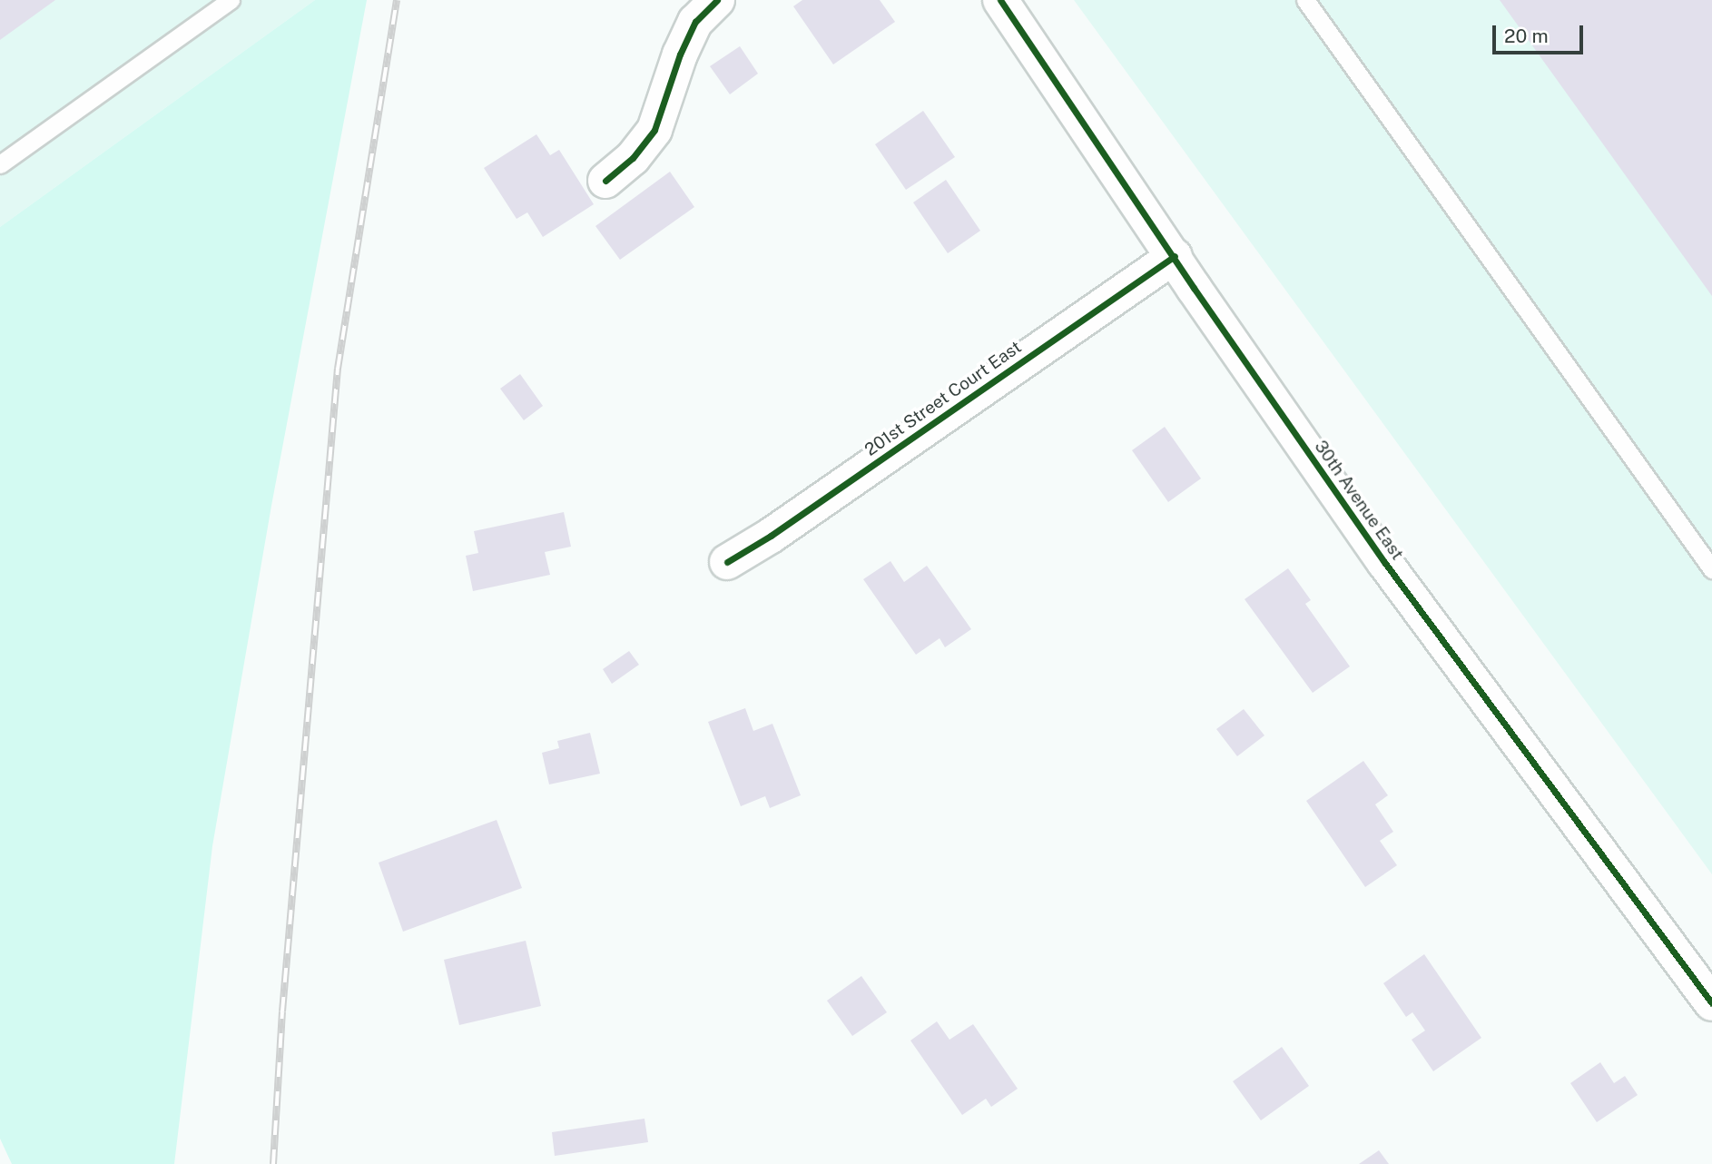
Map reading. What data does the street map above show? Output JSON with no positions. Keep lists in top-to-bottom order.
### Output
{
  "streets": {
    "street": ["201st Street Court East", "30th Avenue East"]
  },
  "crossings": [
    ["201st Street Court East", "30th Avenue East"]
  ],
  "scale_bar": "20 m"
}
